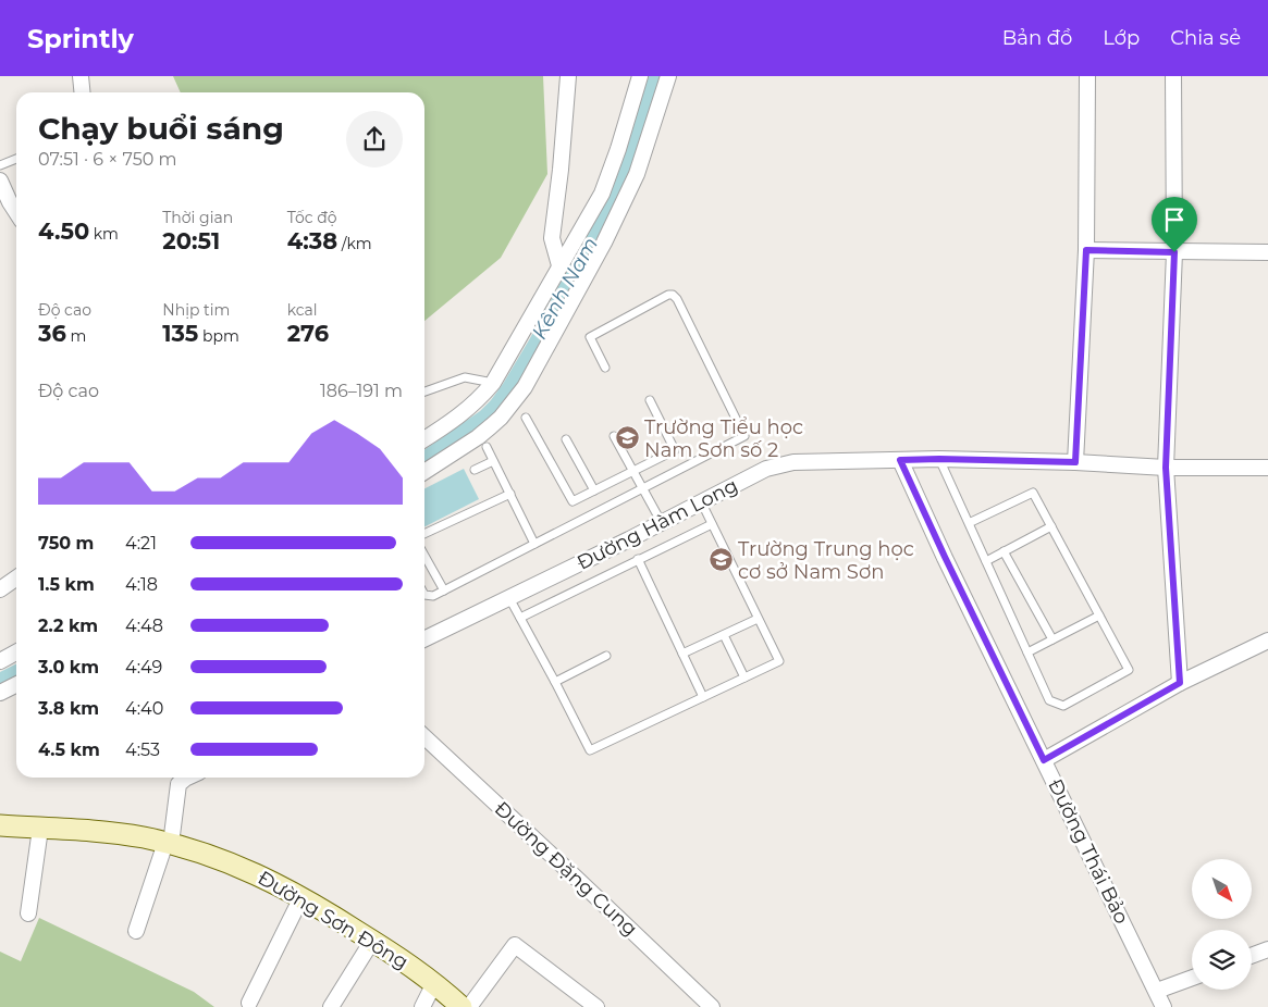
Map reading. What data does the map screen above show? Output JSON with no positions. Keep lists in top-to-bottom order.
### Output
{
  "streets": {
    "main road": ["Đường Sơn Đông"],
    "street": ["Đường Hàm Long", "Đường Thái Bảo", "Đường Đặng Cung"]
  },
  "crossings": [
    ["Đường Hàm Long", "Đường Thái Bảo"]
  ],
  "water": ["Kênh Nam"],
  "places": {
    "school or university": ["Trường Tiểu học Nam Sơn số 2", "Trường Trung học cơ sở Nam Sơn"]
  },
  "north": "bottom right",
  "page": {
    "header": "Sprintly",
    "nav": ["Bản đồ", "Lớp", "Chia sẻ"],
    "heading": ["Chạy buổi sáng", "07:51 · 6 × 750 m"],
    "stats": [
      ["4.50 km"],
      ["Thời gian", "20:51"],
      ["Tốc độ", "4:38 /km"],
      ["Độ cao", "36 m"],
      ["Nhịp tim", "135 bpm"],
      ["kcal", "276"]
    ],
    "chart": ["Độ cao", "186–191 m"],
    "list": [
      {
        "name": "750 m",
        "note": "4:21"
      },
      {
        "name": "1.5 km",
        "note": "4:18"
      },
      {
        "name": "2.2 km",
        "note": "4:48"
      },
      {
        "name": "3.0 km",
        "note": "4:49"
      },
      {
        "name": "3.8 km",
        "note": "4:40"
      },
      {
        "name": "4.5 km",
        "note": "4:53"
      }
    ]
  }
}
